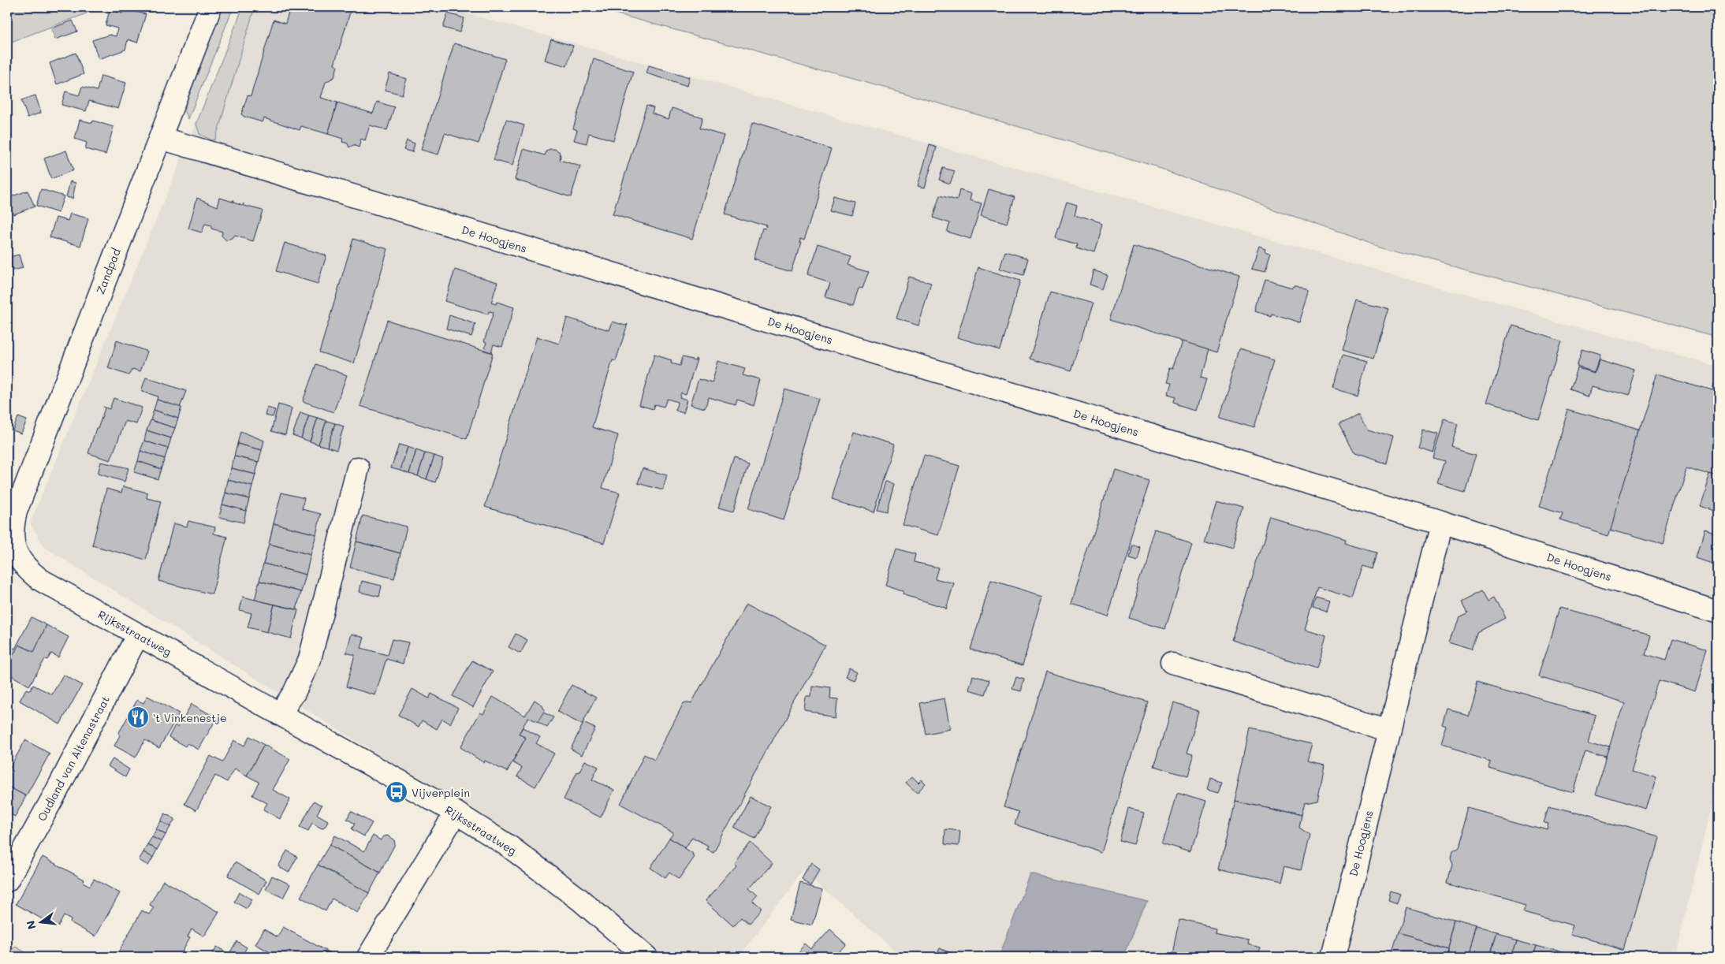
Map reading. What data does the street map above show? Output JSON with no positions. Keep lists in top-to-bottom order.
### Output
{
  "streets": {
    "street": [
      "De Hoogjens",
      "Zandpad",
      "Rijksstraatweg",
      "Oudland van Altenastraat"
    ]
  },
  "crossings": [
    ["De Hoogjens", "Zandpad"],
    ["Zandpad", "Rijksstraatweg"],
    ["Rijksstraatweg", "Oudland van Altenastraat"]
  ],
  "places": {
    "restaurant": ["'t Vinkenestje"],
    "bus stop": ["Vijverplein"]
  },
  "north": "left"
}
